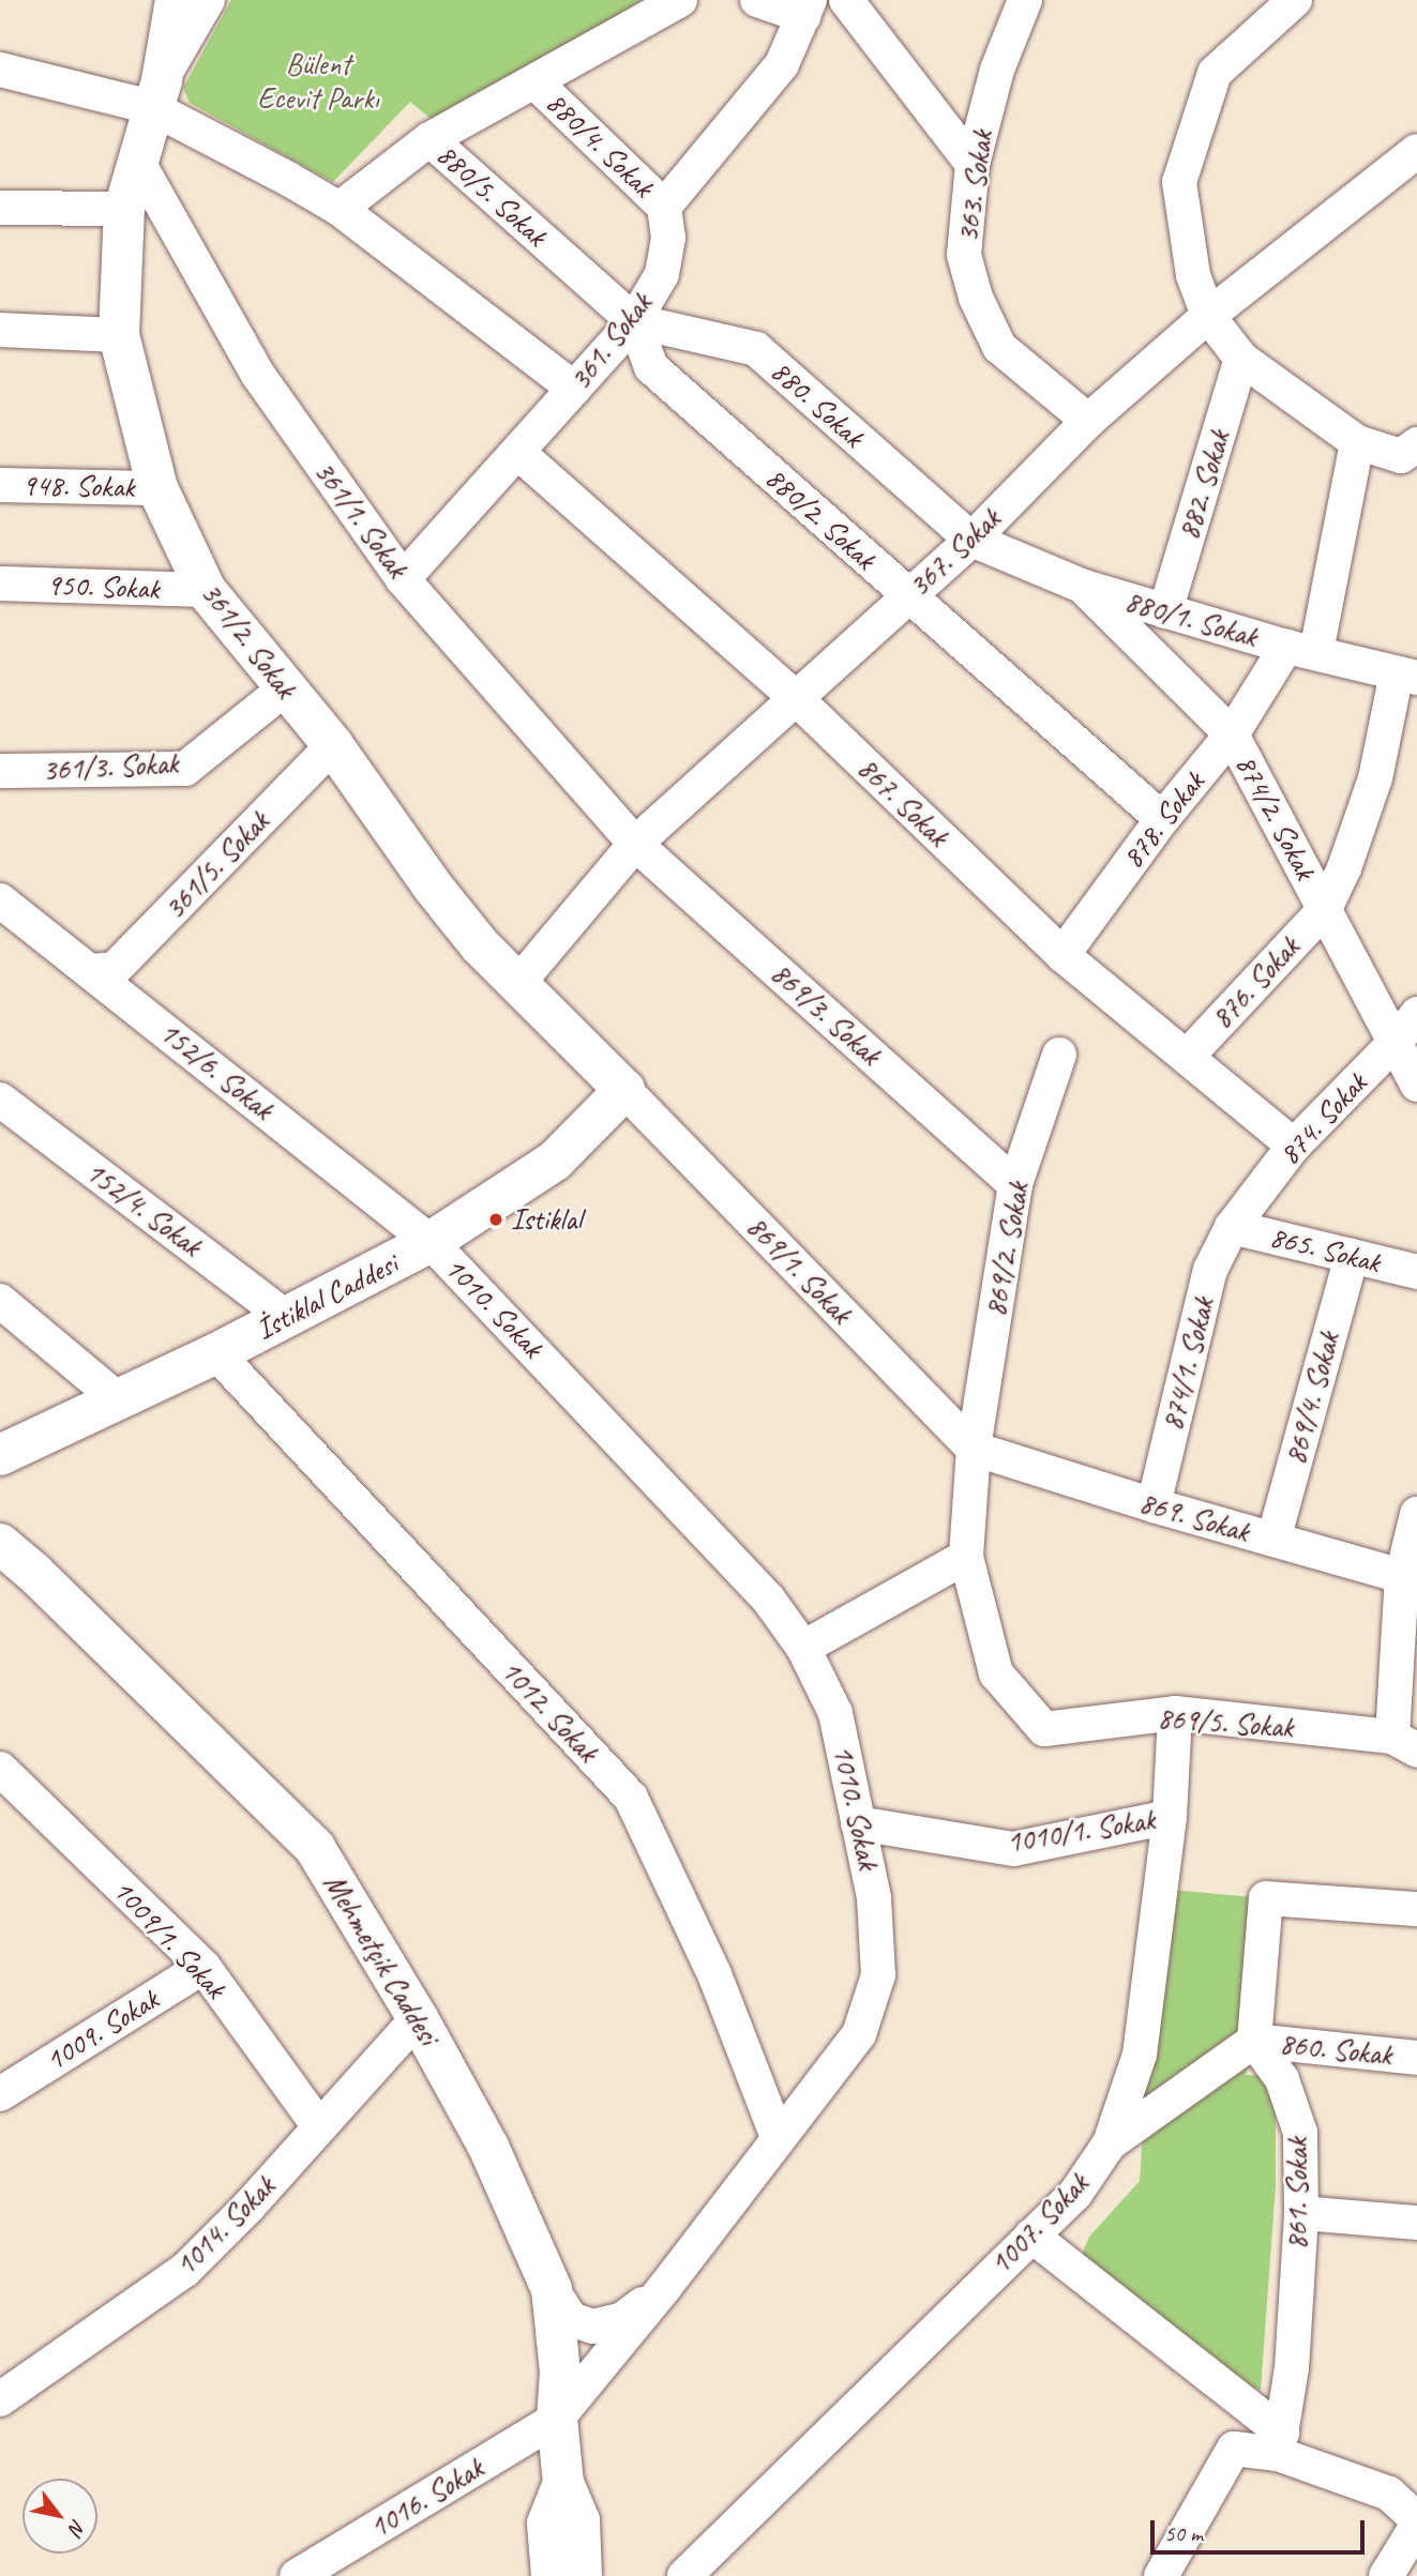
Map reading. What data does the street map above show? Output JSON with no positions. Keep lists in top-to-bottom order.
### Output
{
  "streets": {
    "street": [
      "880/4. Sokak",
      "363. Sokak",
      "880/5. Sokak",
      "361. Sokak",
      "880. Sokak",
      "882. Sokak",
      "948. Sokak",
      "880/2. Sokak",
      "361/1. Sokak",
      "367. Sokak",
      "950. Sokak",
      "880/1. Sokak",
      "361/2. Sokak",
      "361/3. Sokak",
      "867. Sokak",
      "874/2. Sokak",
      "878. Sokak",
      "361/5. Sokak",
      "876. Sokak",
      "869/3. Sokak",
      "152/6. Sokak",
      "874. Sokak",
      "152/4. Sokak",
      "869/2. Sokak",
      "865. Sokak",
      "869/1. Sokak",
      "İstiklal Caddesi",
      "1010. Sokak",
      "874/1. Sokak",
      "869/4. Sokak",
      "869. Sokak",
      "1012. Sokak",
      "869/5. Sokak",
      "1010/1. Sokak",
      "1009/1. Sokak",
      "Mehmetçik Caddesi",
      "1009. Sokak",
      "860. Sokak",
      "861. Sokak",
      "1007. Sokak",
      "1014. Sokak",
      "1016. Sokak"
    ]
  },
  "crossings": [
    ["880/4. Sokak", "880/5. Sokak"],
    ["880/4. Sokak", "361. Sokak"],
    ["363. Sokak", "367. Sokak"],
    ["880/5. Sokak", "361. Sokak"],
    ["880/5. Sokak", "880. Sokak"],
    ["880/5. Sokak", "880/2. Sokak"],
    ["361. Sokak", "880. Sokak"],
    ["361. Sokak", "880/2. Sokak"],
    ["361. Sokak", "361/1. Sokak"],
    ["361. Sokak", "867. Sokak"],
    ["880. Sokak", "880/2. Sokak"],
    ["880. Sokak", "367. Sokak"],
    ["880. Sokak", "880/1. Sokak"],
    ["882. Sokak", "880/1. Sokak"],
    ["948. Sokak", "361/2. Sokak"],
    ["880/2. Sokak", "367. Sokak"],
    ["880/2. Sokak", "878. Sokak"],
    ["361/1. Sokak", "367. Sokak"],
    ["361/1. Sokak", "361/2. Sokak"],
    ["361/1. Sokak", "869/3. Sokak"],
    ["367. Sokak", "880/1. Sokak"],
    ["367. Sokak", "361/2. Sokak"],
    ["367. Sokak", "867. Sokak"],
    ["367. Sokak", "869/3. Sokak"],
    ["950. Sokak", "361/2. Sokak"],
    ["880/1. Sokak", "874/2. Sokak"],
    ["880/1. Sokak", "878. Sokak"],
    ["880/1. Sokak", "876. Sokak"],
    ["361/2. Sokak", "361/3. Sokak"],
    ["361/2. Sokak", "361/5. Sokak"],
    ["361/2. Sokak", "869/1. Sokak"],
    ["361/2. Sokak", "İstiklal Caddesi"],
    ["867. Sokak", "878. Sokak"],
    ["867. Sokak", "876. Sokak"],
    ["867. Sokak", "874. Sokak"],
    ["874/2. Sokak", "878. Sokak"],
    ["874/2. Sokak", "876. Sokak"],
    ["874/2. Sokak", "874. Sokak"],
    ["361/5. Sokak", "152/6. Sokak"],
    ["869/3. Sokak", "869/2. Sokak"],
    ["152/6. Sokak", "İstiklal Caddesi"],
    ["152/6. Sokak", "1010. Sokak"],
    ["874. Sokak", "865. Sokak"],
    ["874. Sokak", "874/1. Sokak"],
    ["152/4. Sokak", "İstiklal Caddesi"],
    ["869/2. Sokak", "869/1. Sokak"],
    ["869/2. Sokak", "869. Sokak"],
    ["869/2. Sokak", "869/5. Sokak"],
    ["865. Sokak", "874/1. Sokak"],
    ["865. Sokak", "869/4. Sokak"],
    ["869/1. Sokak", "İstiklal Caddesi"],
    ["869/1. Sokak", "869. Sokak"],
    ["869/1. Sokak", "869/5. Sokak"],
    ["İstiklal Caddesi", "1010. Sokak"],
    ["İstiklal Caddesi", "1012. Sokak"],
    ["1010. Sokak", "1012. Sokak"],
    ["1010. Sokak", "1010/1. Sokak"],
    ["1010. Sokak", "Mehmetçik Caddesi"],
    ["1010. Sokak", "1016. Sokak"],
    ["874/1. Sokak", "869. Sokak"],
    ["869/4. Sokak", "869. Sokak"],
    ["869. Sokak", "869/5. Sokak"],
    ["869/5. Sokak", "1007. Sokak"],
    ["1010/1. Sokak", "1007. Sokak"],
    ["1009/1. Sokak", "1009. Sokak"],
    ["1009/1. Sokak", "1014. Sokak"],
    ["Mehmetçik Caddesi", "1014. Sokak"],
    ["Mehmetçik Caddesi", "1016. Sokak"],
    ["860. Sokak", "861. Sokak"]
  ],
  "parks": ["Bülent Ecevit Parkı"],
  "places": ["Istiklal"],
  "scale_bar": "50 m",
  "north": "bottom right"
}
